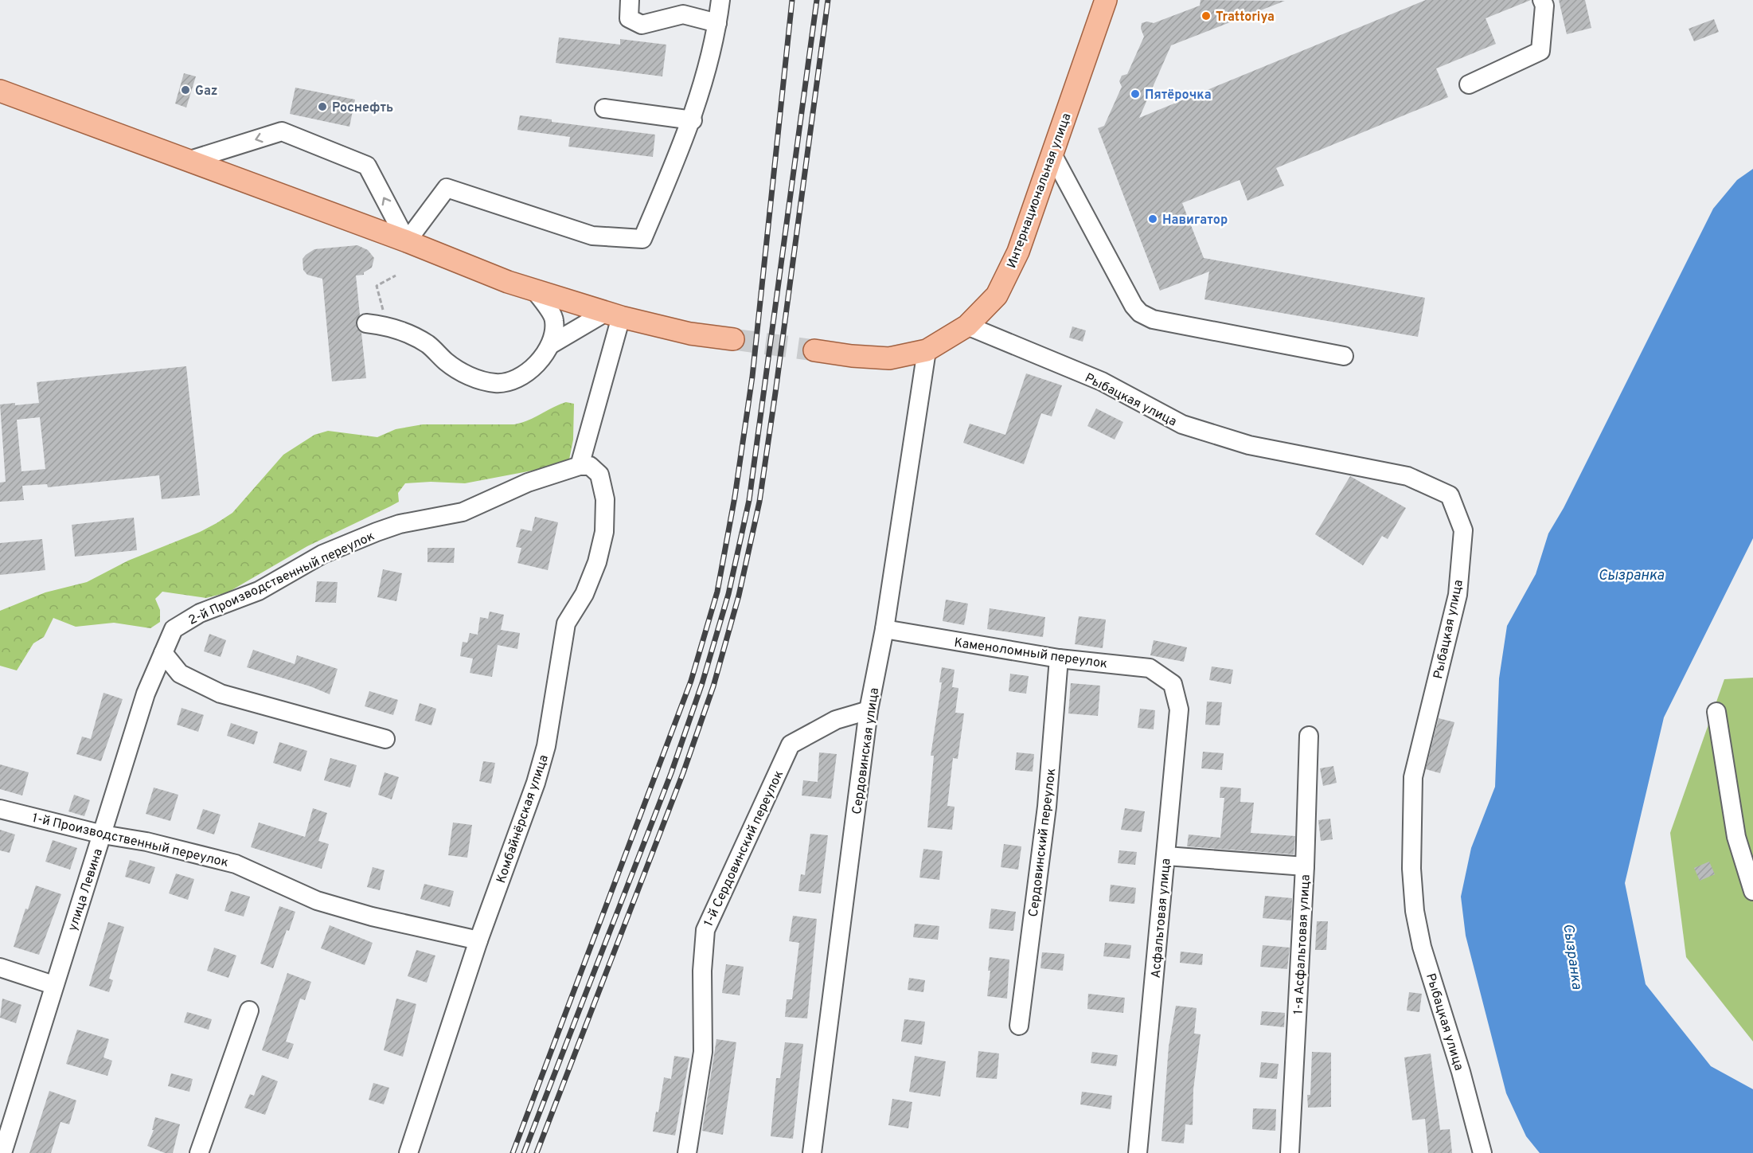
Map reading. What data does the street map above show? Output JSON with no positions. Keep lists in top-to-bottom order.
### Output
{
  "streets": {
    "main road": ["Интернациональная улица"],
    "street": [
      "Рыбацкая улица",
      "2-й Производственный переулок",
      "Каменоломный переулок",
      "Сердовинская улица",
      "Комбайнёрская улица",
      "1-й Производственный переулок",
      "Сердовинский переулок",
      "1-й Сердовинский переулок",
      "улица Левина",
      "Асфальтовая улица",
      "1-я Асфальтовая улица"
    ]
  },
  "crossings": [
    ["Интернациональная улица", "Рыбацкая улица"],
    ["Интернациональная улица", "Сердовинская улица"],
    ["2-й Производственный переулок", "Комбайнёрская улица"],
    ["2-й Производственный переулок", "улица Левина"],
    ["Каменоломный переулок", "Сердовинская улица"],
    ["Каменоломный переулок", "Сердовинский переулок"],
    ["Каменоломный переулок", "Асфальтовая улица"],
    ["Сердовинская улица", "1-й Сердовинский переулок"],
    ["Комбайнёрская улица", "1-й Производственный переулок"],
    ["1-й Производственный переулок", "улица Левина"]
  ],
  "water": ["Сызранка"],
  "places": [
    "Trattoriya",
    "Gaz",
    "Пятёрочка",
    "Роснефть",
    "Навигатор"
  ]
}
